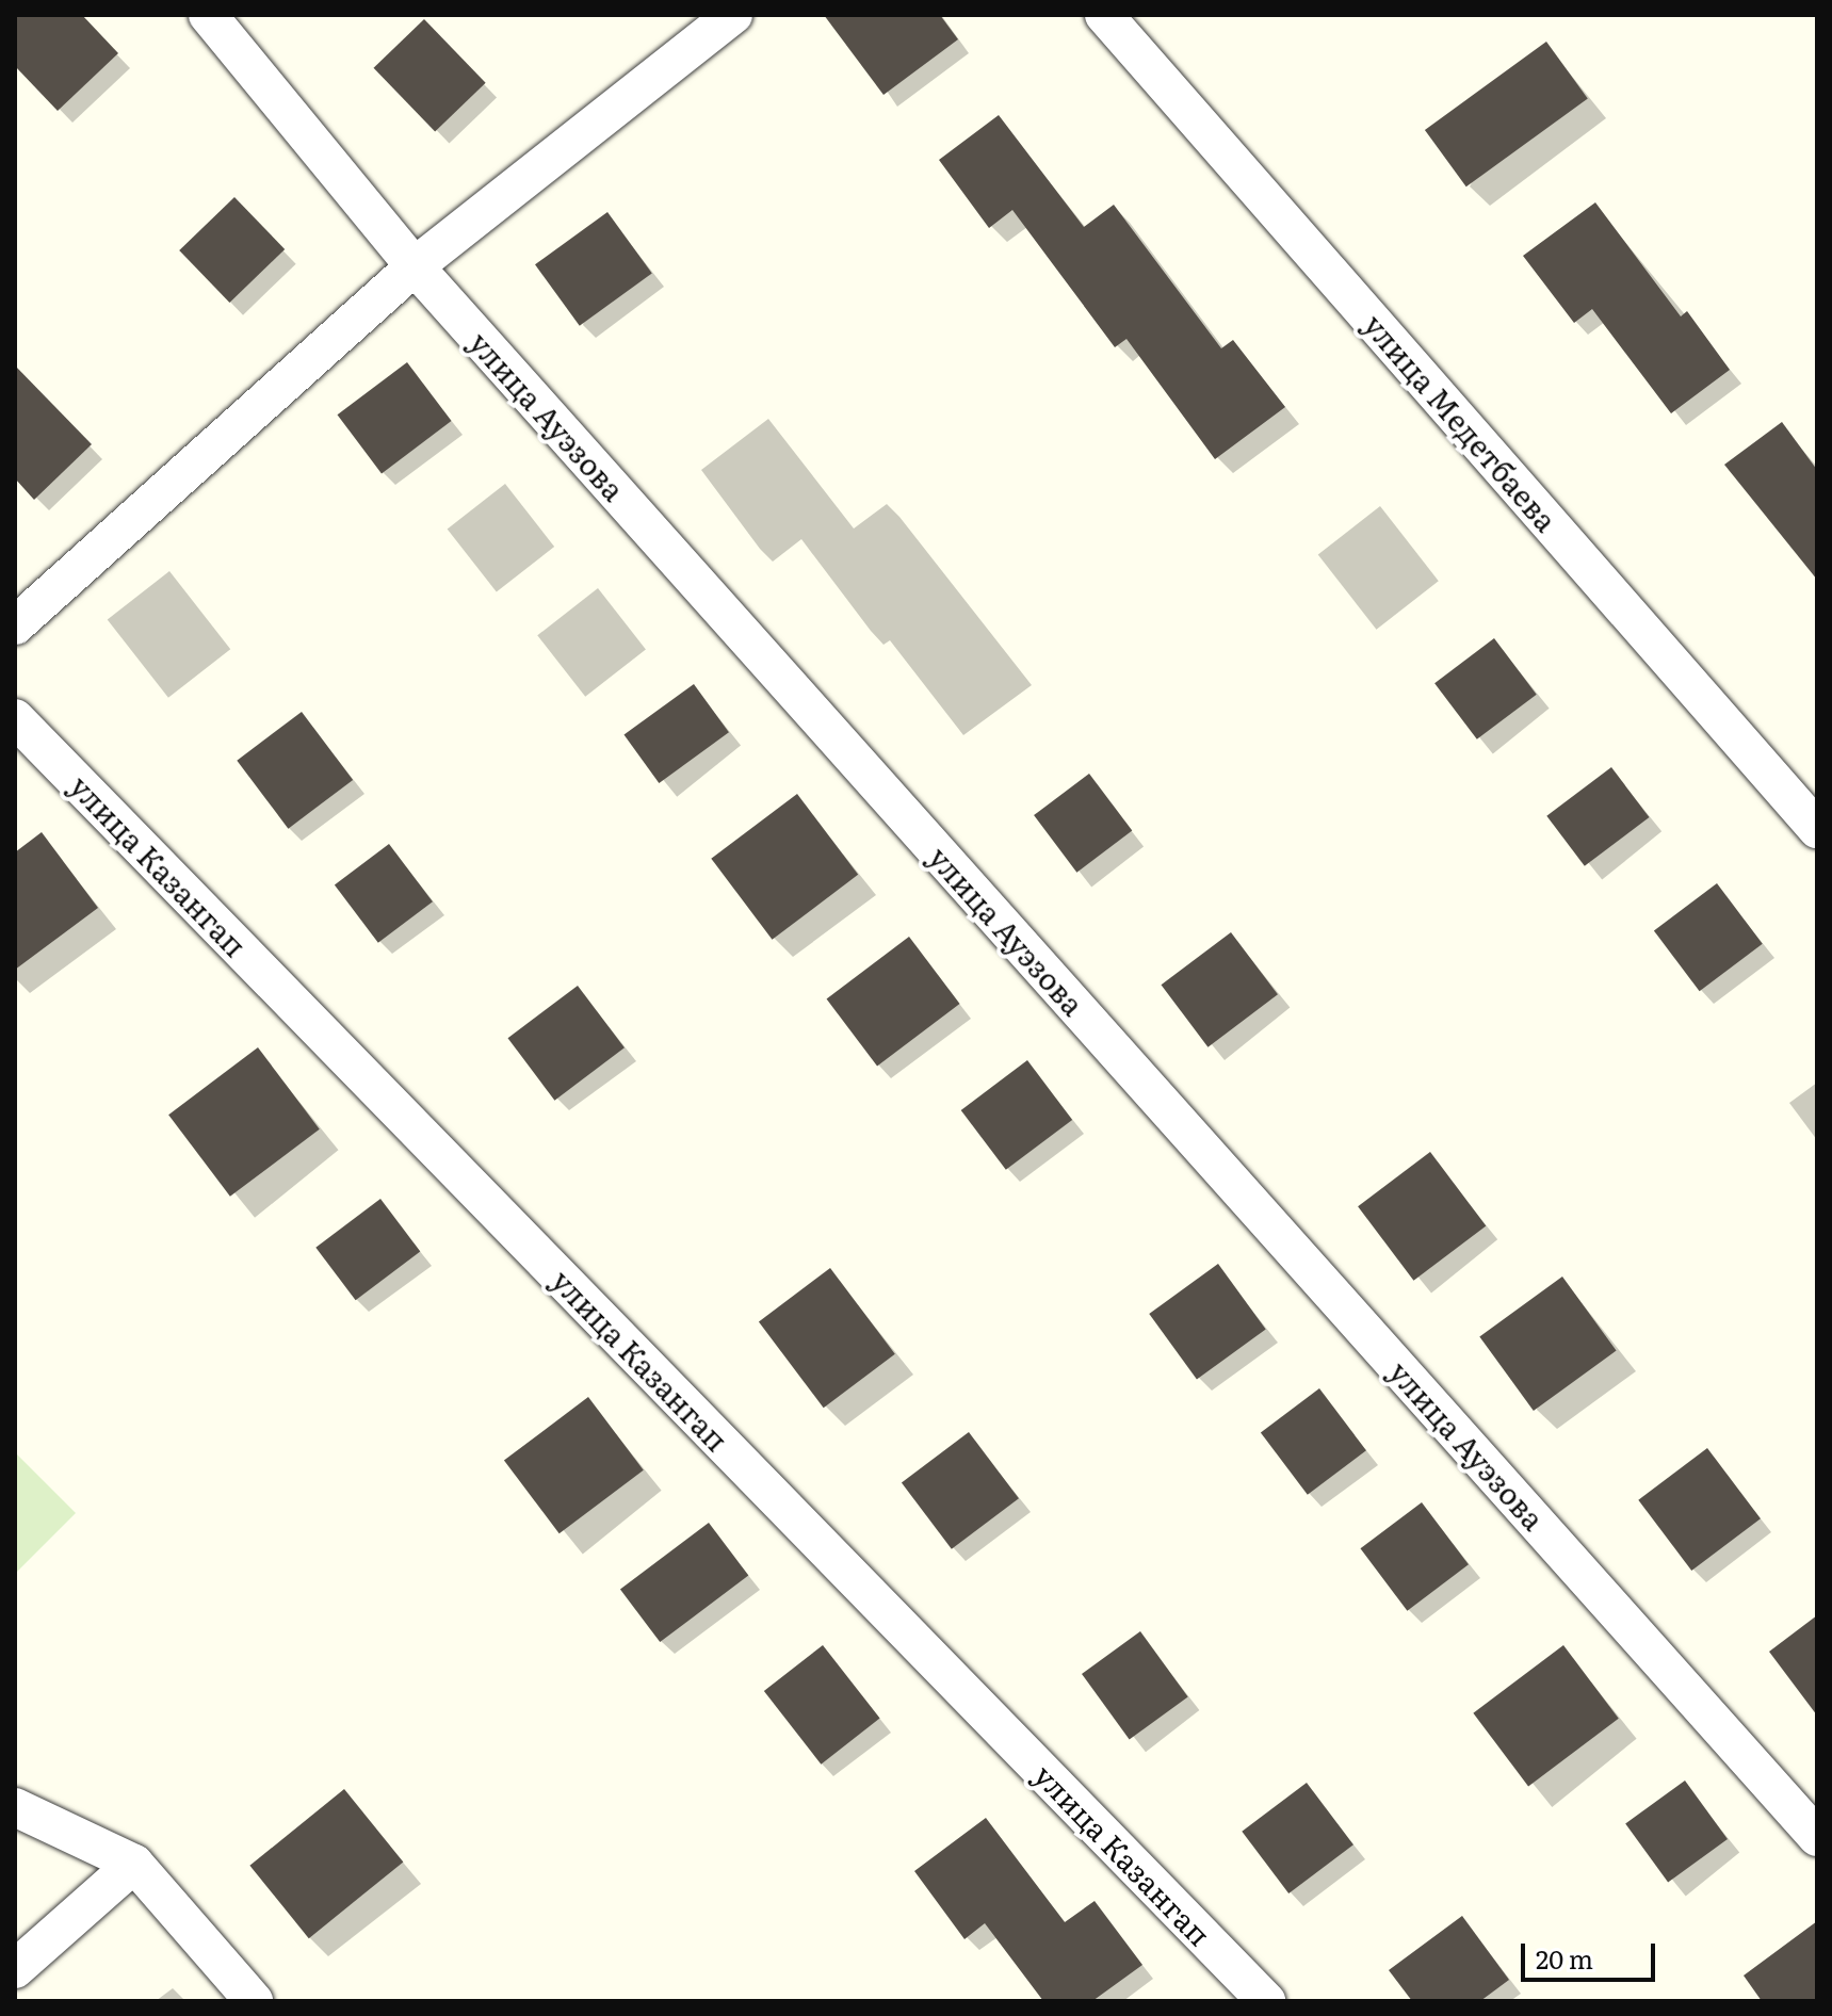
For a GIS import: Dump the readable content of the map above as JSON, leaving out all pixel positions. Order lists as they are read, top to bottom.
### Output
{
  "streets": {
    "street": ["улица Ауэзова", "улица Медетбаева", "улица Казангап"]
  },
  "scale_bar": "20 m"
}
